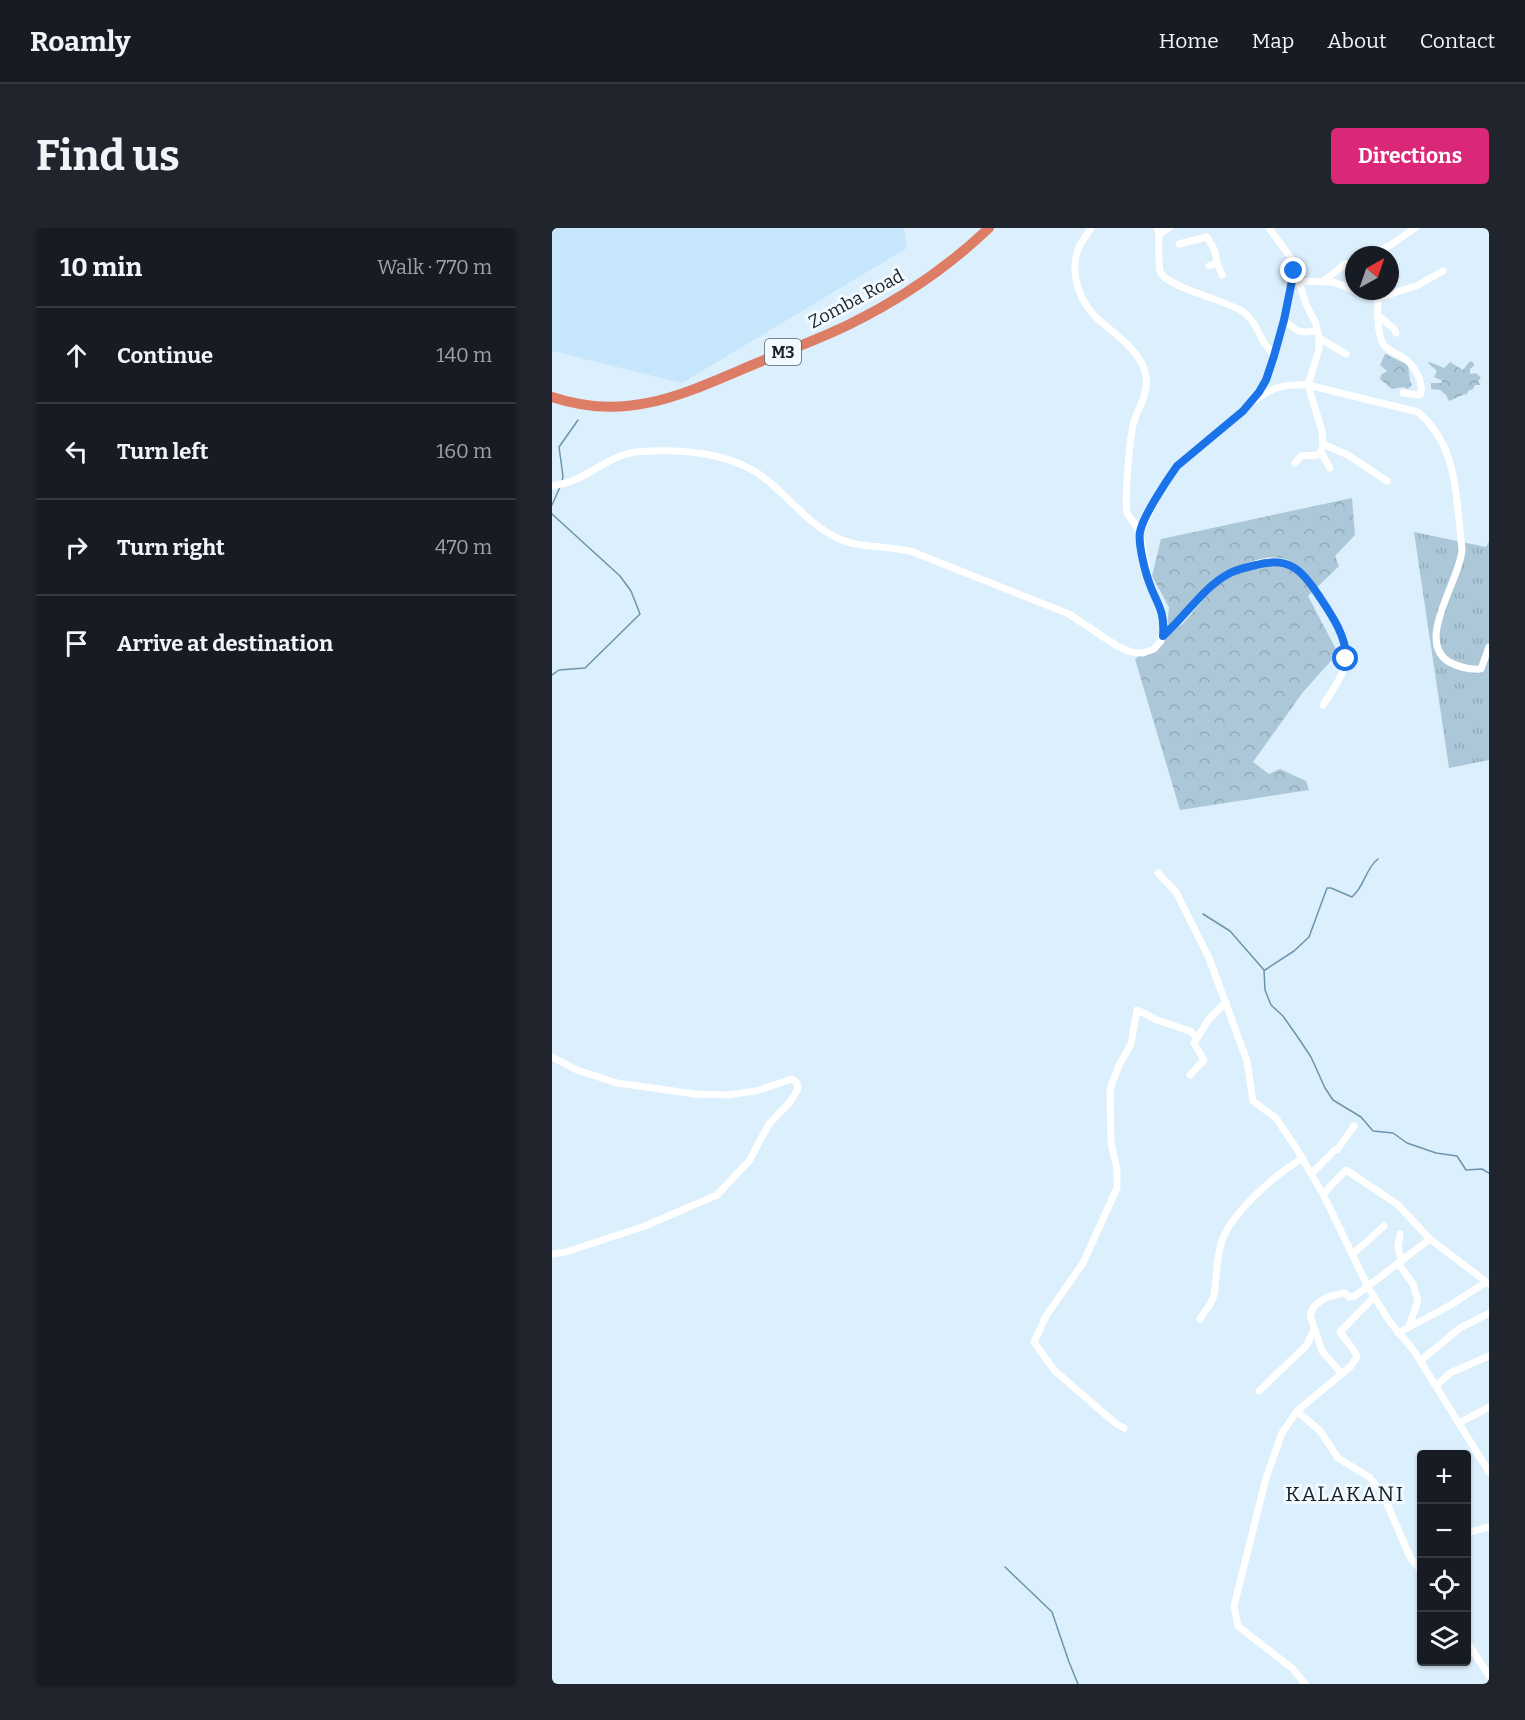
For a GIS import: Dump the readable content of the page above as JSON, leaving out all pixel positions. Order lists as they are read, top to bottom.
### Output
{
  "streets": {
    "highway": ["Zomba Road", "M3"]
  },
  "districts": ["KALAKANI"],
  "north": "top right",
  "page": {
    "header": "Roamly",
    "nav": [
      "Home",
      "Map",
      "About",
      "Contact"
    ],
    "buttons": "Directions",
    "title": "Find us",
    "heading": ["10 min", "Walk · 770 m"],
    "list": [
      ["Continue", "140 m"],
      ["Turn left", "160 m"],
      ["Turn right", "470 m"],
      "Arrive at destination"
    ],
    "map_buttons": ["+", "−"]
  }
}
